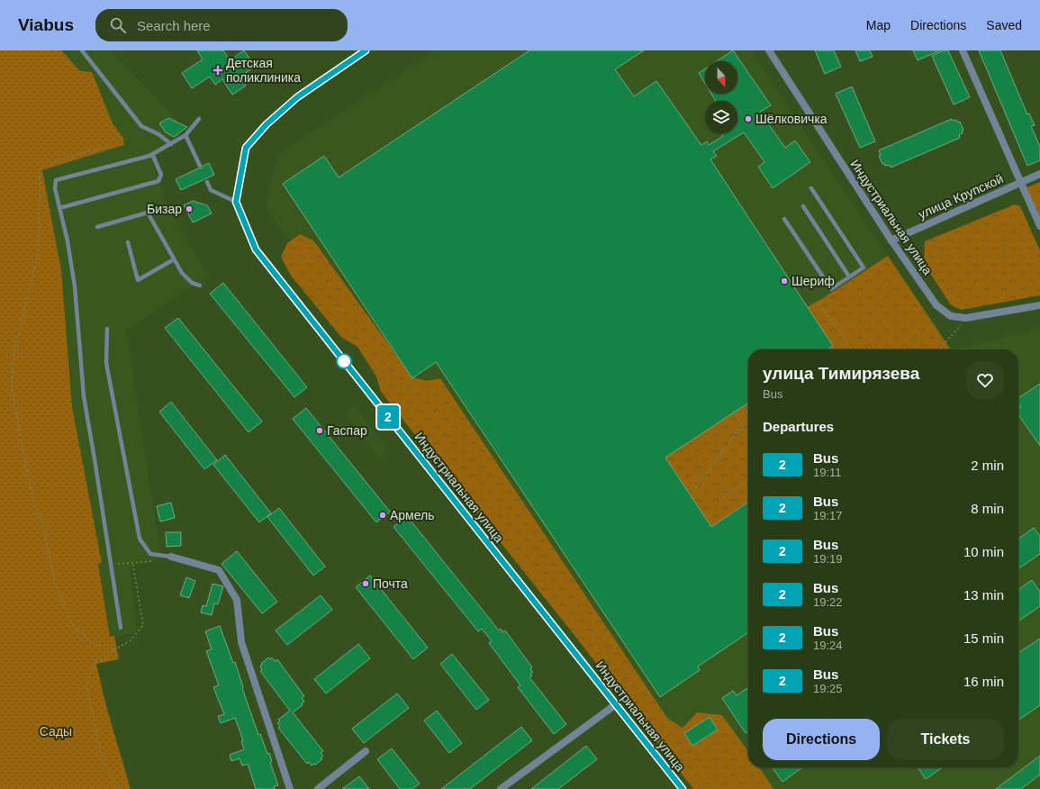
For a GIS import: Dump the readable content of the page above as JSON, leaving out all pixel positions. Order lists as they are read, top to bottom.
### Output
{
  "streets": {
    "street": ["улица Крупской", "Индустриальная улица"]
  },
  "crossings": [
    ["улица Крупской", "Индустриальная улица"]
  ],
  "parks": ["Сады"],
  "places": {
    "health": ["Детская поликлиника"],
    "other": [
      "Шёлковичка",
      "Бизар",
      "Шериф",
      "Гаспар",
      "Армель",
      "Почта"
    ]
  },
  "lines": ["bus line 2"],
  "north": "bottom",
  "page": {
    "header": "Viabus",
    "search": "Search here",
    "nav": ["Map", "Directions", "Saved"],
    "on_map": "2",
    "heading": [
      ["улица Тимирязева", "Bus"],
      "Departures"
    ],
    "list": [
      {
        "mark": "2",
        "name": "Bus",
        "note": "19:11",
        "value": "2 min"
      },
      {
        "mark": "2",
        "name": "Bus",
        "note": "19:17",
        "value": "8 min"
      },
      {
        "mark": "2",
        "name": "Bus",
        "note": "19:19",
        "value": "10 min"
      },
      {
        "mark": "2",
        "name": "Bus",
        "note": "19:22",
        "value": "13 min"
      },
      {
        "mark": "2",
        "name": "Bus",
        "note": "19:24",
        "value": "15 min"
      },
      {
        "mark": "2",
        "name": "Bus",
        "note": "19:25",
        "value": "16 min"
      }
    ],
    "buttons": ["Directions", "Tickets"]
  }
}
